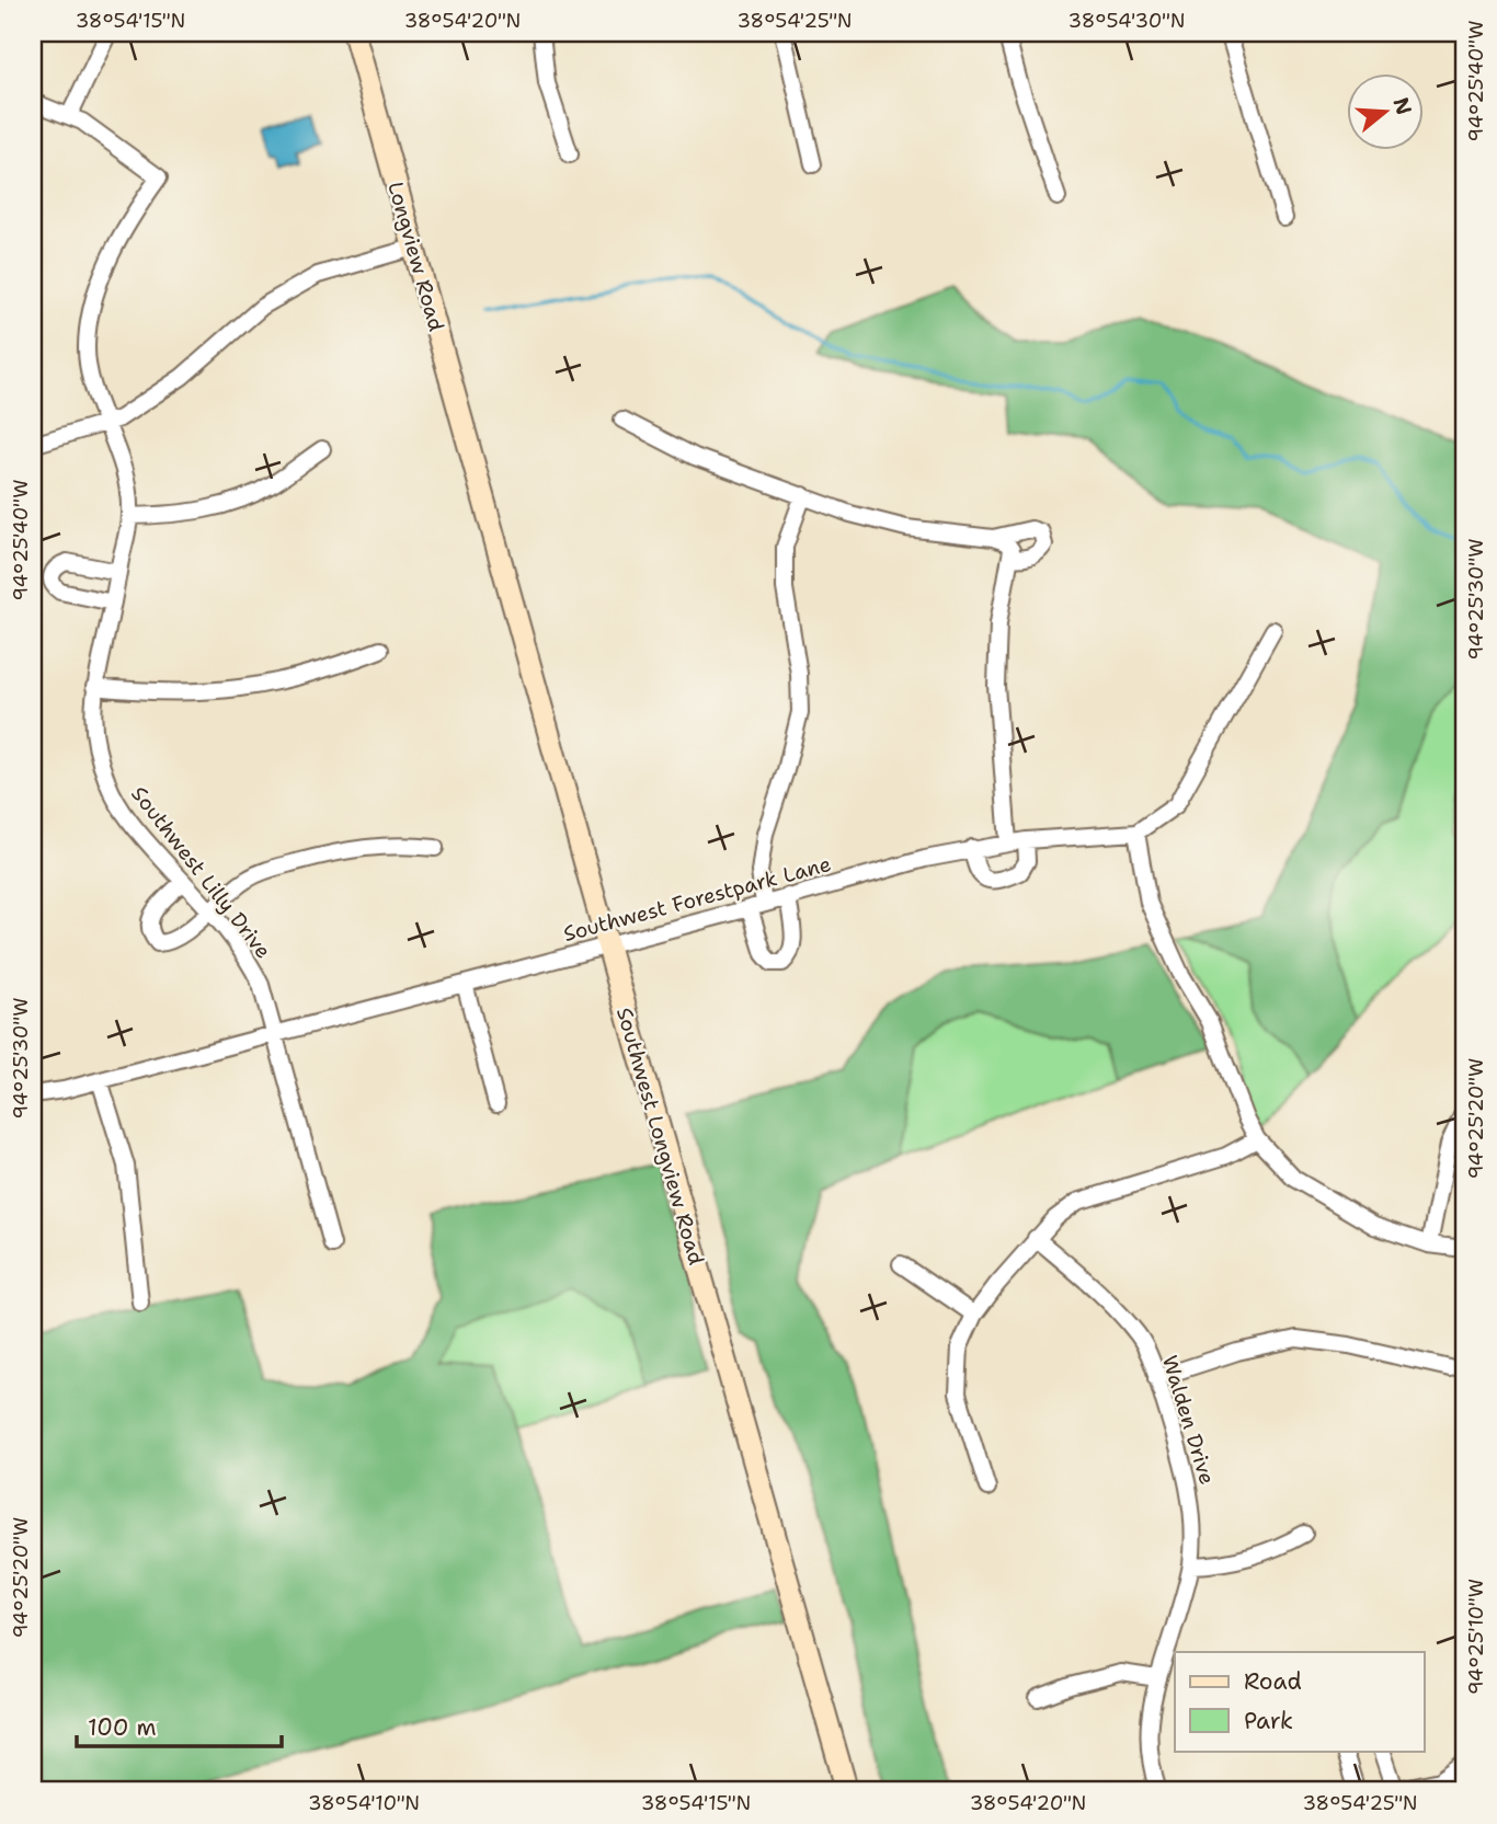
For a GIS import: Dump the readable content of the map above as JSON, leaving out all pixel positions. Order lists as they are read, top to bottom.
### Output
{
  "streets": {
    "street": [
      "Longview Road",
      "Southwest Lilly Drive",
      "Southwest Forestpark Lane",
      "Southwest Longview Road",
      "Walden Drive"
    ]
  },
  "crossings": [
    ["Longview Road", "Southwest Longview Road"],
    ["Southwest Lilly Drive", "Southwest Forestpark Lane"],
    ["Southwest Forestpark Lane", "Southwest Longview Road"]
  ],
  "legend": ["Road", "Park"],
  "scale_bar": "100 m",
  "north": "right",
  "coordinates": [
    "38°54'15\"N",
    "38°54'20\"N",
    "38°54'25\"N",
    "38°54'30\"N",
    "94°25'40\"W",
    "94°25'30\"W",
    "94°25'20\"W",
    "94°25'10\"W",
    "38°54'10\"N"
  ]
}
